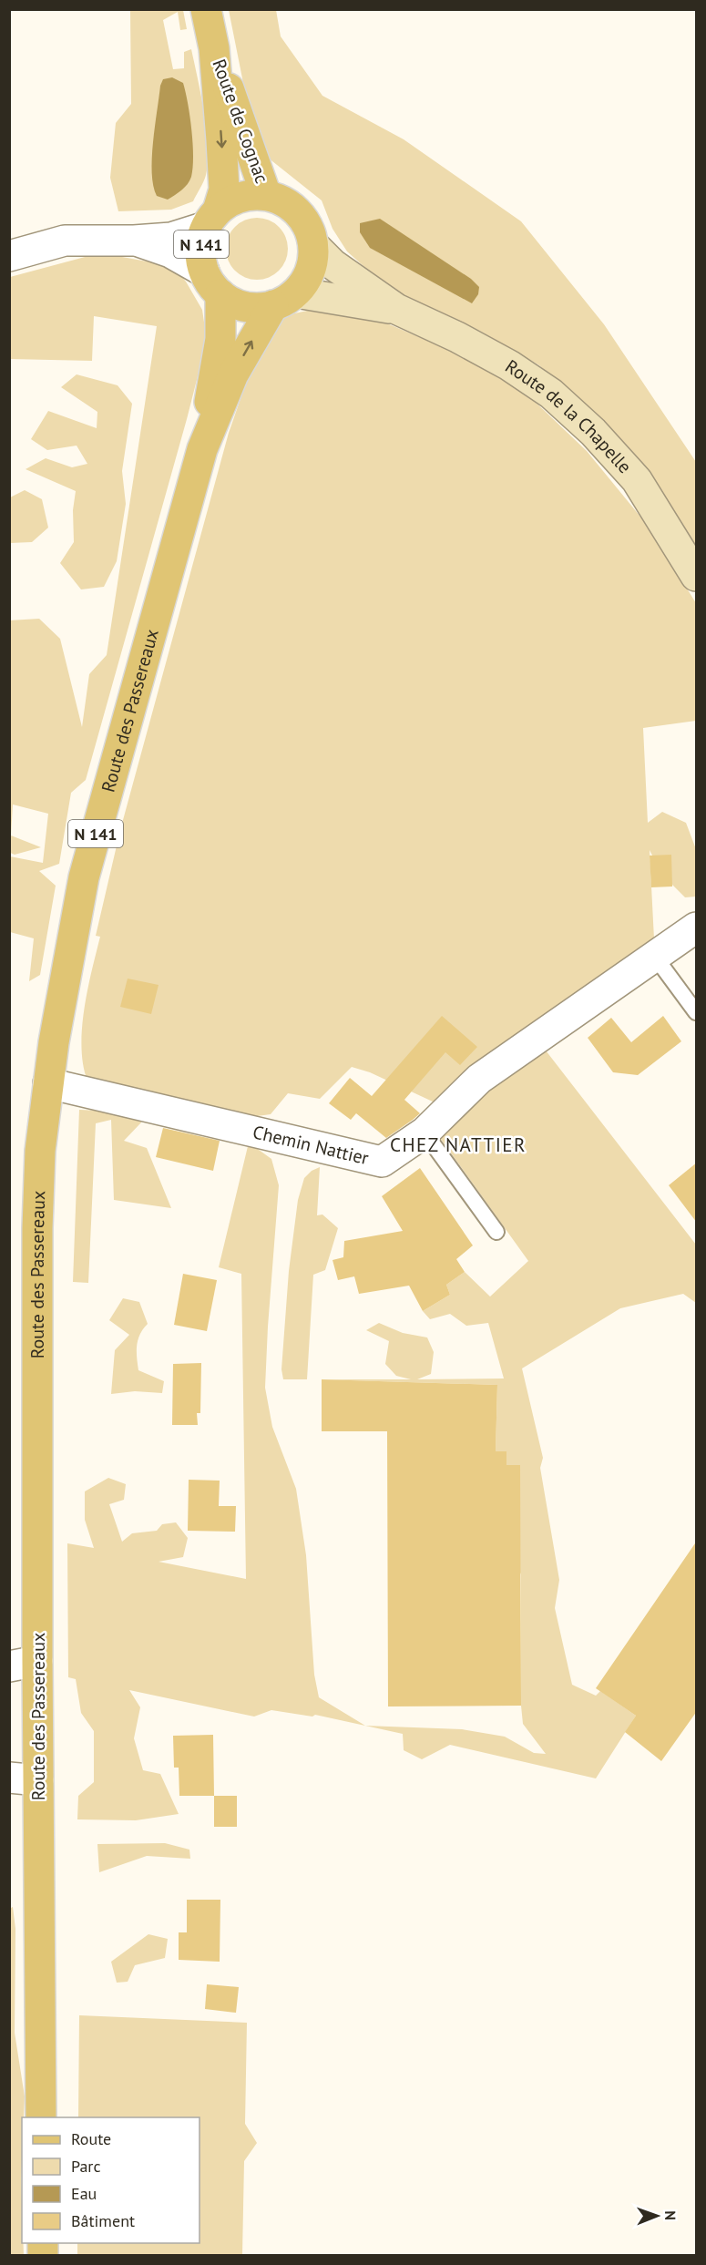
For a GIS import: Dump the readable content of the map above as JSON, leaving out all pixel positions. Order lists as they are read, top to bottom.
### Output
{
  "streets": {
    "main road": [
      "Route de Cognac",
      "N 141",
      "Route de la Chapelle",
      "Route des Passereaux"
    ],
    "street": ["Chemin Nattier"]
  },
  "crossings": [
    ["Route de Cognac", "N 141"],
    ["Route de Cognac", "Route de la Chapelle"],
    ["Route de Cognac", "Route des Passereaux"],
    ["N 141", "Route de la Chapelle"],
    ["N 141", "Route des Passereaux"],
    ["Route de la Chapelle", "Route des Passereaux"],
    ["Route des Passereaux", "Chemin Nattier"]
  ],
  "districts": ["CHEZ NATTIER"],
  "legend": [
    "Route",
    "Parc",
    "Eau",
    "Bâtiment"
  ],
  "north": "right"
}
